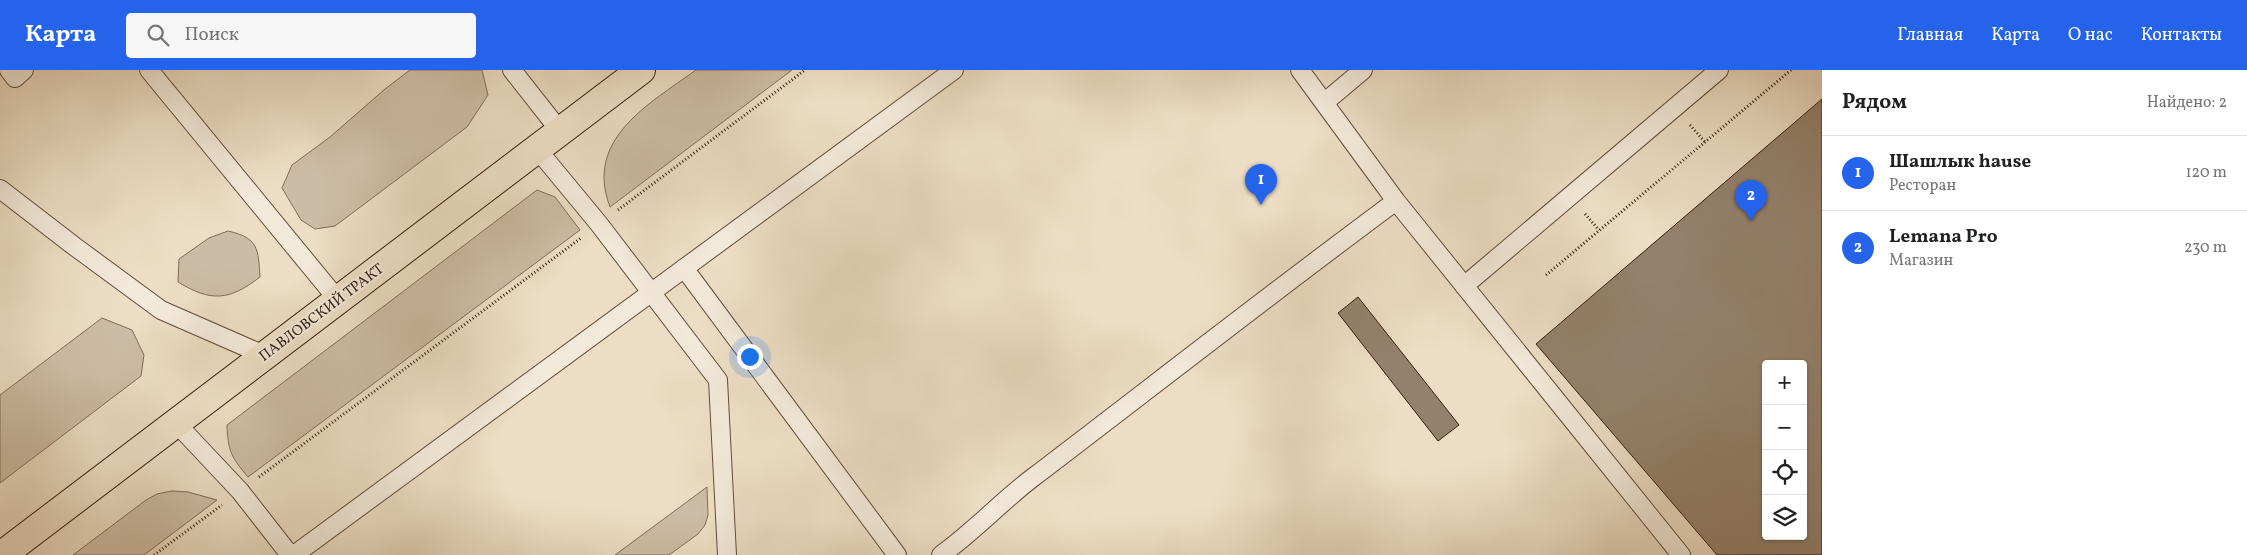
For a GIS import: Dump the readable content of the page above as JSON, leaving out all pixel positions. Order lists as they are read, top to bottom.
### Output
{
  "streets": {
    "main road": ["ПАВЛОВСКИЙ ТРАКТ"]
  },
  "page": {
    "header": "Карта",
    "search": "Поиск",
    "nav": [
      "Главная",
      "Карта",
      "О нас",
      "Контакты"
    ],
    "heading": ["Рядом", "Найдено: 2"],
    "list": [
      {
        "mark": "1",
        "name": "Шашлык hause",
        "note": "Ресторан",
        "value": "120 m"
      },
      {
        "mark": "2",
        "name": "Lemana Pro",
        "note": "Магазин",
        "value": "230 m"
      }
    ],
    "pins": ["1", "2"],
    "map_buttons": ["+", "−"]
  }
}
